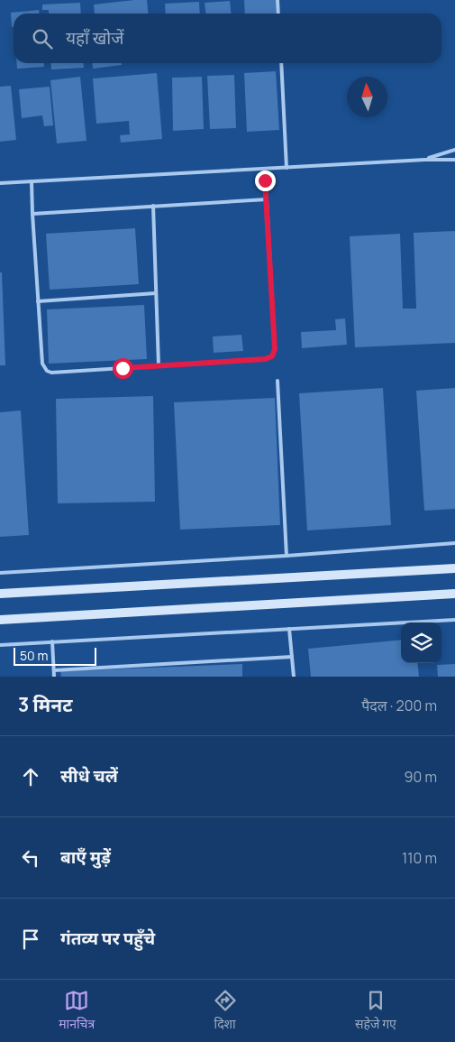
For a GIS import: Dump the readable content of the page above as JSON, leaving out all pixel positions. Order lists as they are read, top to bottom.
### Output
{
  "scale_bar": "50 m",
  "north": "top",
  "page": {
    "search": "यहाँ खोजें",
    "scale": "50 m",
    "heading": ["3 मिनट", "पैदल · 200 m"],
    "list": [
      ["सीधे चलें", "90 m"],
      ["बाएँ मुड़ें", "110 m"],
      "गंतव्य पर पहुँचे"
    ],
    "nav": ["मानचित्र", "दिशा", "सहेजे गए"]
  }
}
